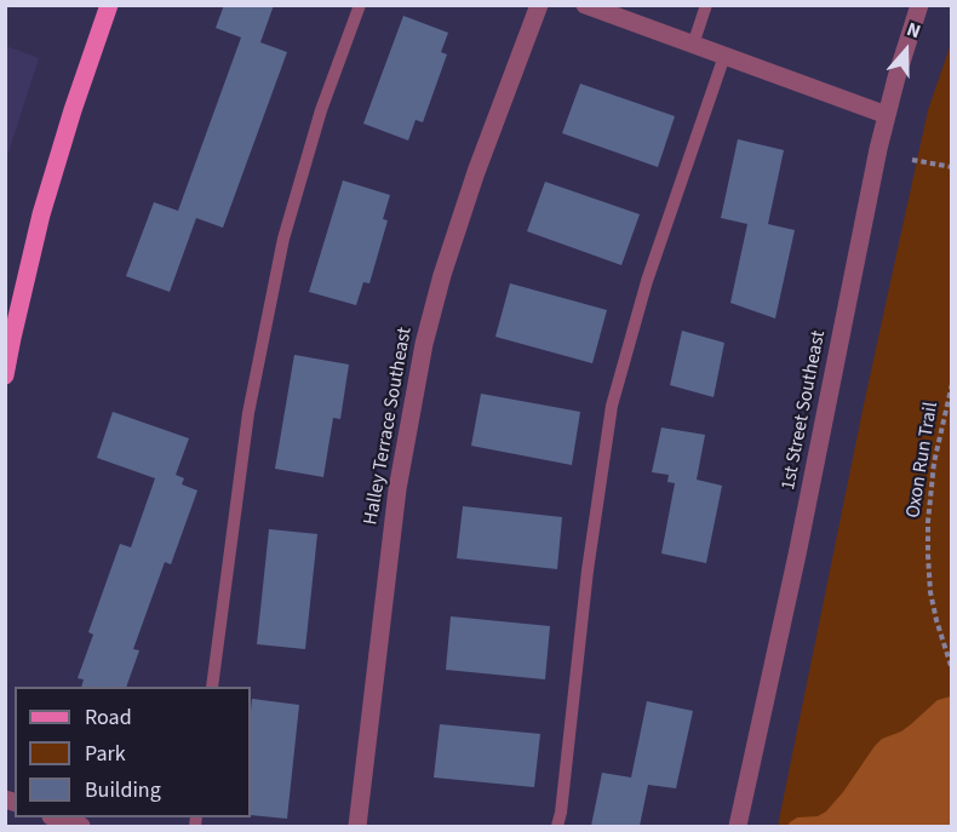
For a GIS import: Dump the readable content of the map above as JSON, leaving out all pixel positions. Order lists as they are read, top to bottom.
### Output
{
  "streets": {
    "street": ["1st Street Southeast", "Halley Terrace Southeast"],
    "path": ["Oxon Run Trail"]
  },
  "legend": ["Road", "Park", "Building"],
  "north": "top"
}
